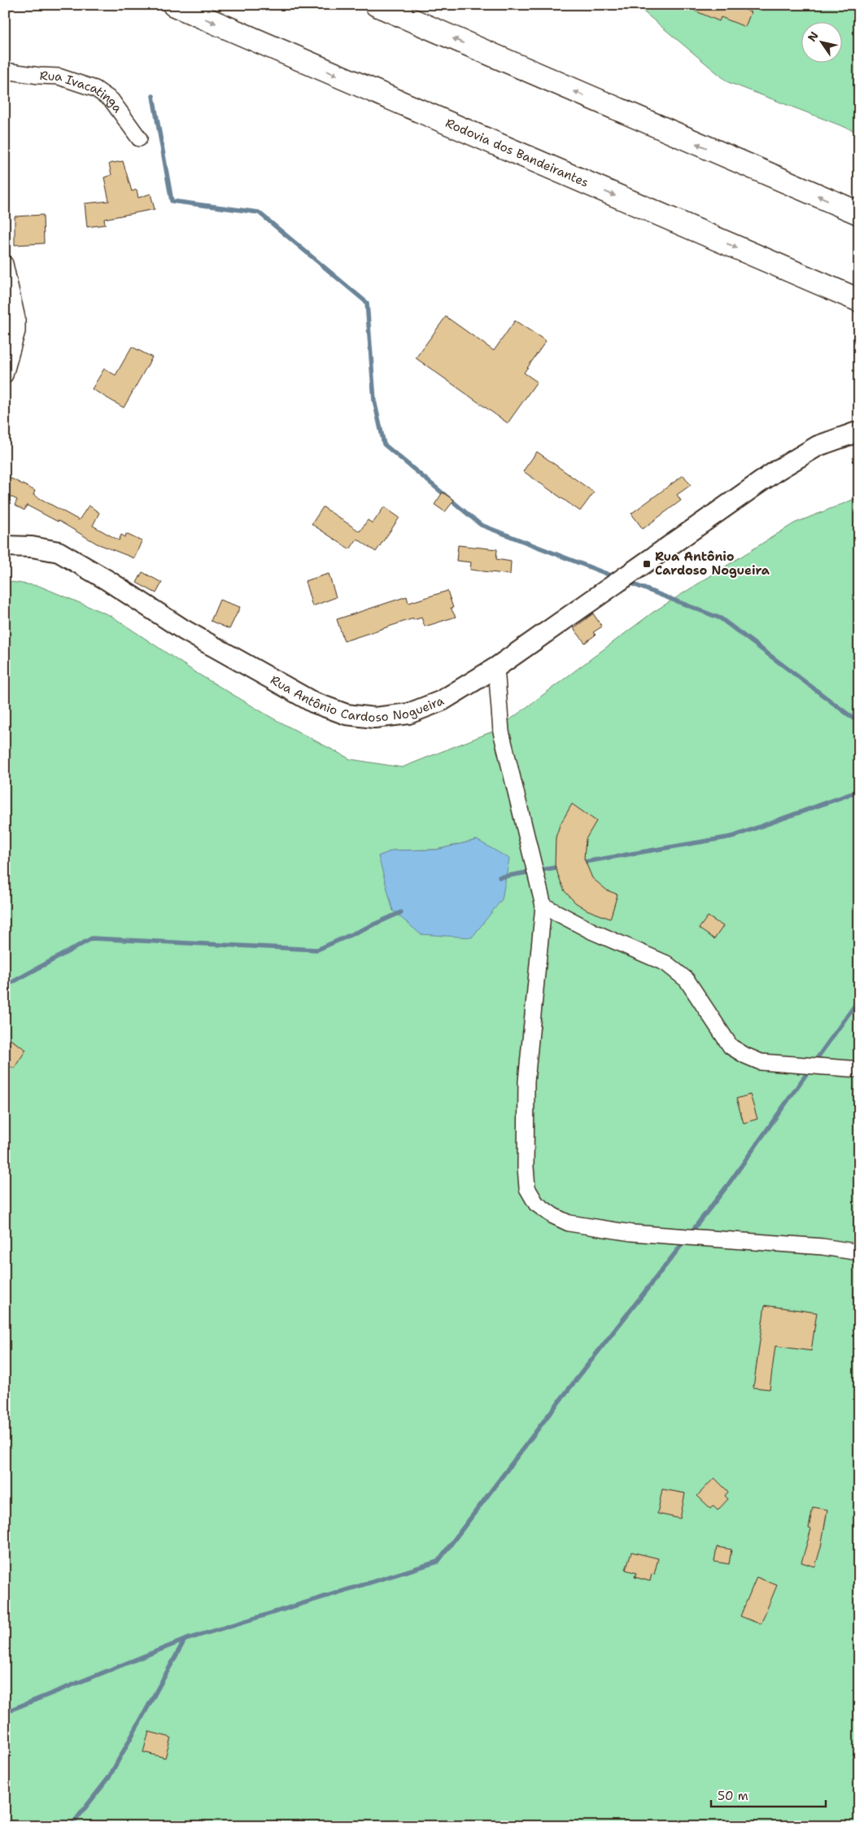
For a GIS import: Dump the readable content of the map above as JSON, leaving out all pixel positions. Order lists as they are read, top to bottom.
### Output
{
  "streets": {
    "highway": ["Rodovia dos Bandeirantes"],
    "main road": ["Rua Antônio Cardoso Nogueira"],
    "street": ["Rua Ivacatinga"]
  },
  "places": {
    "transit": ["Rua Antônio Cardoso Nogueira"]
  },
  "scale_bar": "50 m",
  "north": "top left"
}
